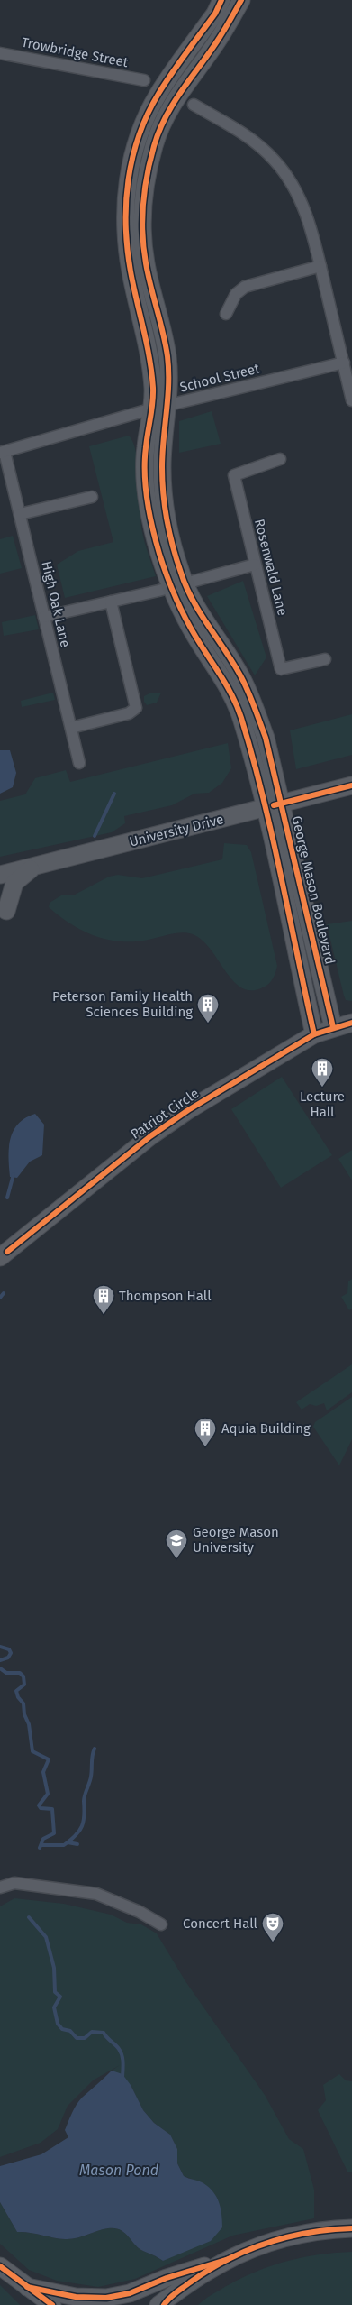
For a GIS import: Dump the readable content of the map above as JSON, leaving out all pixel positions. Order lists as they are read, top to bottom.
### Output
{
  "streets": {
    "street": [
      "Trowbridge Street",
      "School Street",
      "Rosenwald Lane",
      "High Oak Lane",
      "University Drive",
      "George Mason Boulevard",
      "Patriot Circle"
    ]
  },
  "crossings": [
    ["School Street", "High Oak Lane"],
    ["School Street", "George Mason Boulevard"],
    ["University Drive", "George Mason Boulevard"],
    ["George Mason Boulevard", "Patriot Circle"]
  ],
  "water": ["Mason Pond"],
  "places": {
    "building": [
      "Peterson Family Health Sciences Building",
      "Lecture Hall",
      "Thompson Hall",
      "Aquia Building"
    ],
    "school or university": ["George Mason University"],
    "theatre": ["Concert Hall"]
  }
}
